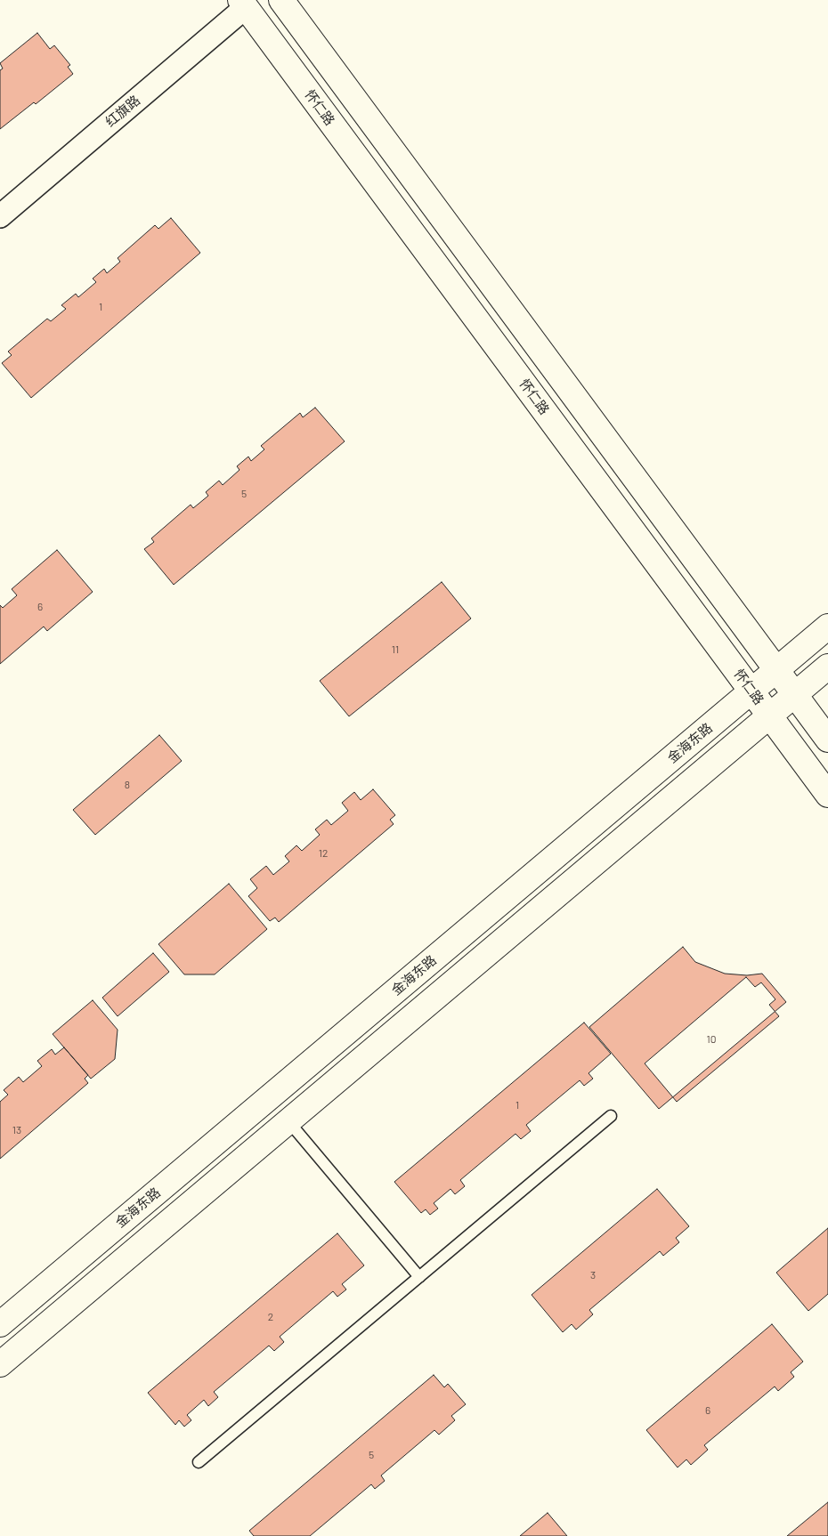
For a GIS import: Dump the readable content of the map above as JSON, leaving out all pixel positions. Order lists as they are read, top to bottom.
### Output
{
  "streets": {
    "main road": ["怀仁路", "金海东路"],
    "street": ["红旗路"]
  },
  "crossings": [
    ["怀仁路", "红旗路"],
    ["怀仁路", "金海东路"]
  ],
  "house_numbers": [
    "1",
    "5",
    "6",
    "11",
    "8",
    "12",
    "10",
    "1",
    "13",
    "3",
    "2",
    "6",
    "5"
  ]
}
